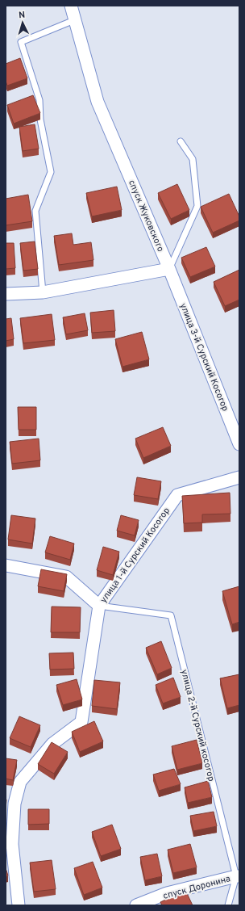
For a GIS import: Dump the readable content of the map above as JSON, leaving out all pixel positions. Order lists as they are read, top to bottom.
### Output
{
  "streets": {
    "street": [
      "спуск Жуковского",
      "улица 3-й Сурский Косогор",
      "улица 1-й Сурский Косогор",
      "спуск Доронина"
    ],
    "lane": ["улица 2-й Сурский косогор"]
  },
  "crossings": [
    ["спуск Жуковского", "улица 3-й Сурский Косогор"],
    ["улица 1-й Сурский Косогор", "улица 2-й Сурский косогор"],
    ["улица 2-й Сурский косогор", "спуск Доронина"]
  ],
  "north": "top"
}
